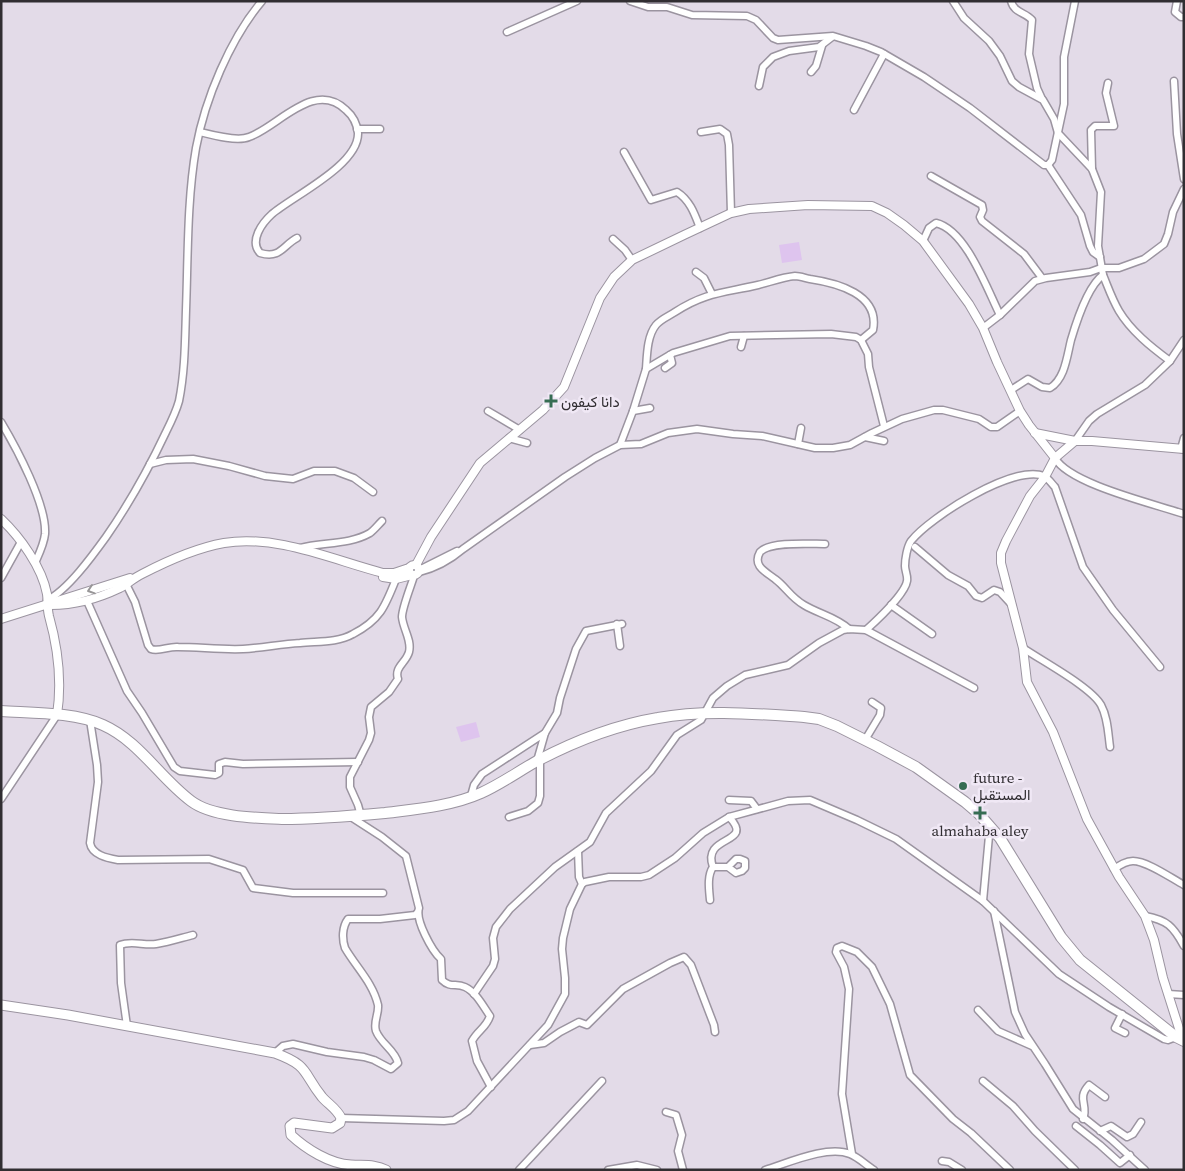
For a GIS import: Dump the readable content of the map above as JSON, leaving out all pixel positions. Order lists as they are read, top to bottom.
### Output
{
  "places": {
    "health": ["دانا كيفون", "almahaba aley"],
    "other": ["future - المستقبل"]
  }
}
